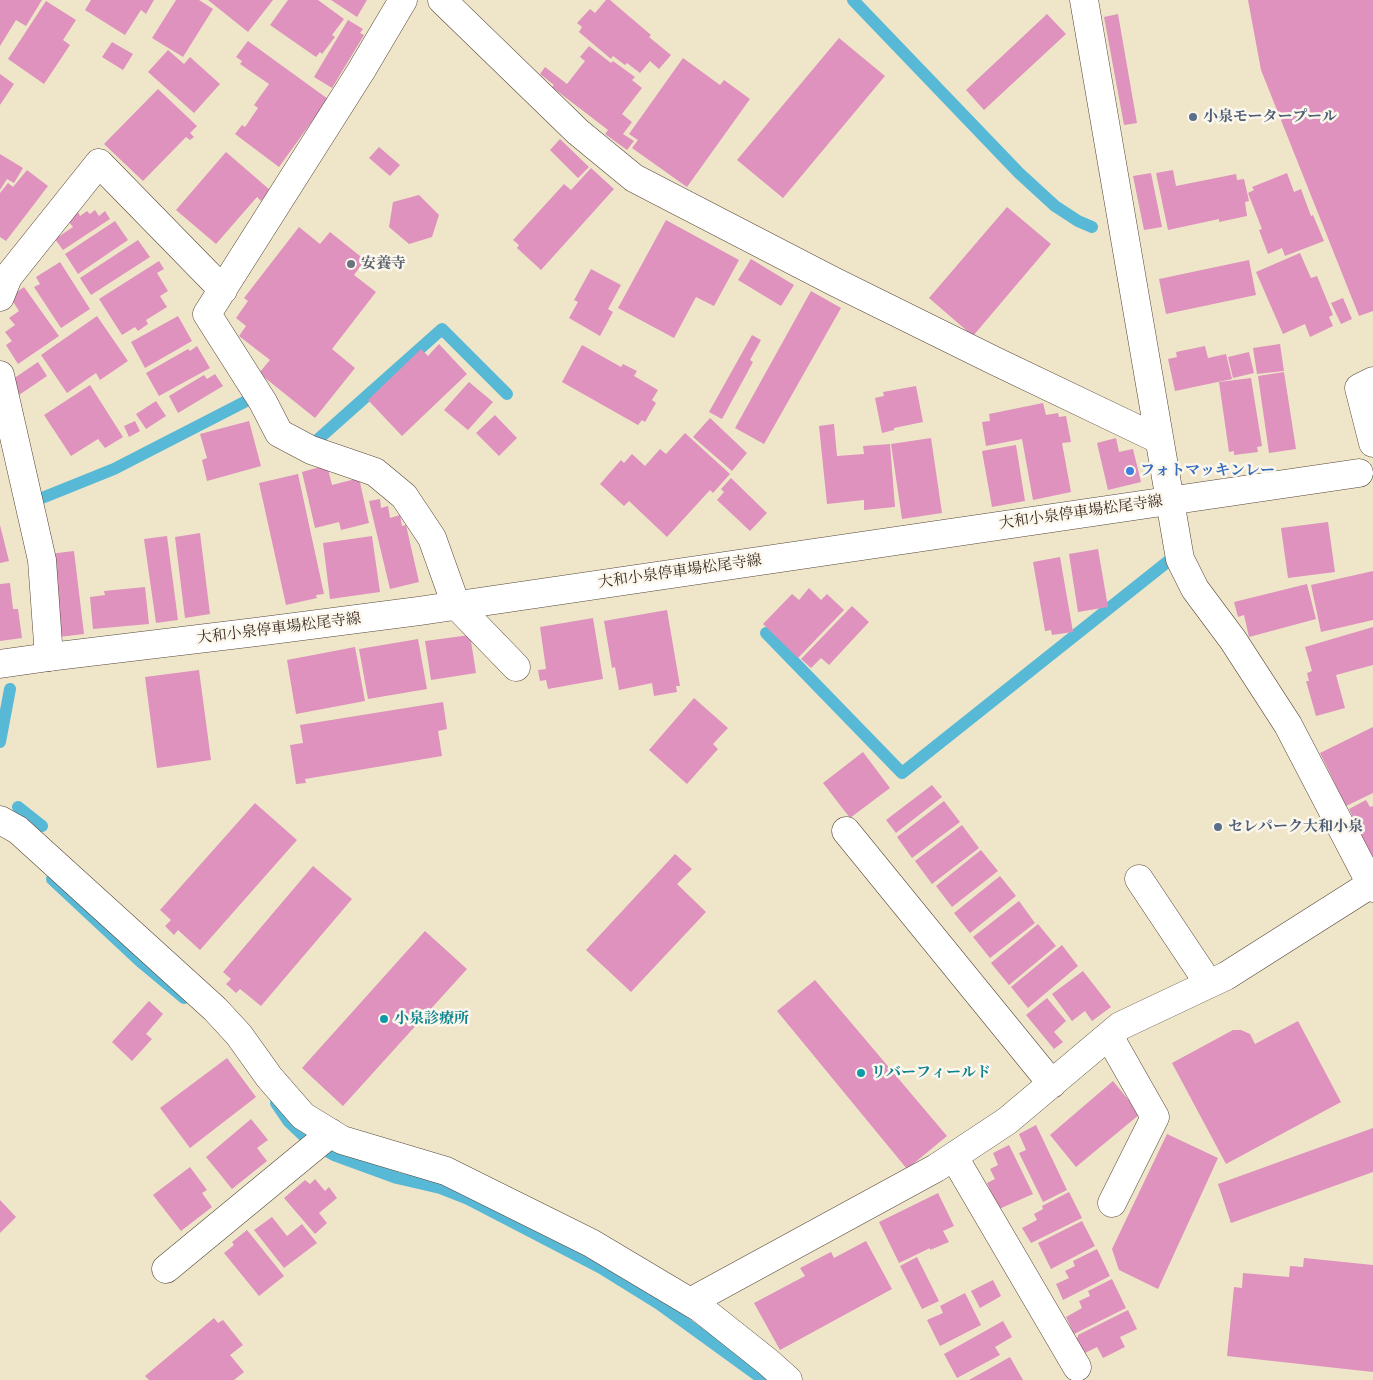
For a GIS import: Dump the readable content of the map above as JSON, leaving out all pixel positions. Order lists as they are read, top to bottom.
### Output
{
  "streets": {
    "street": ["大和小泉停車場松尾寺線"]
  },
  "places": [
    "小泉モータープール",
    "安養寺",
    "フォトマッキンレー",
    "セレパーク大和小泉",
    "小泉診療所",
    "リバーフィールド"
  ]
}
